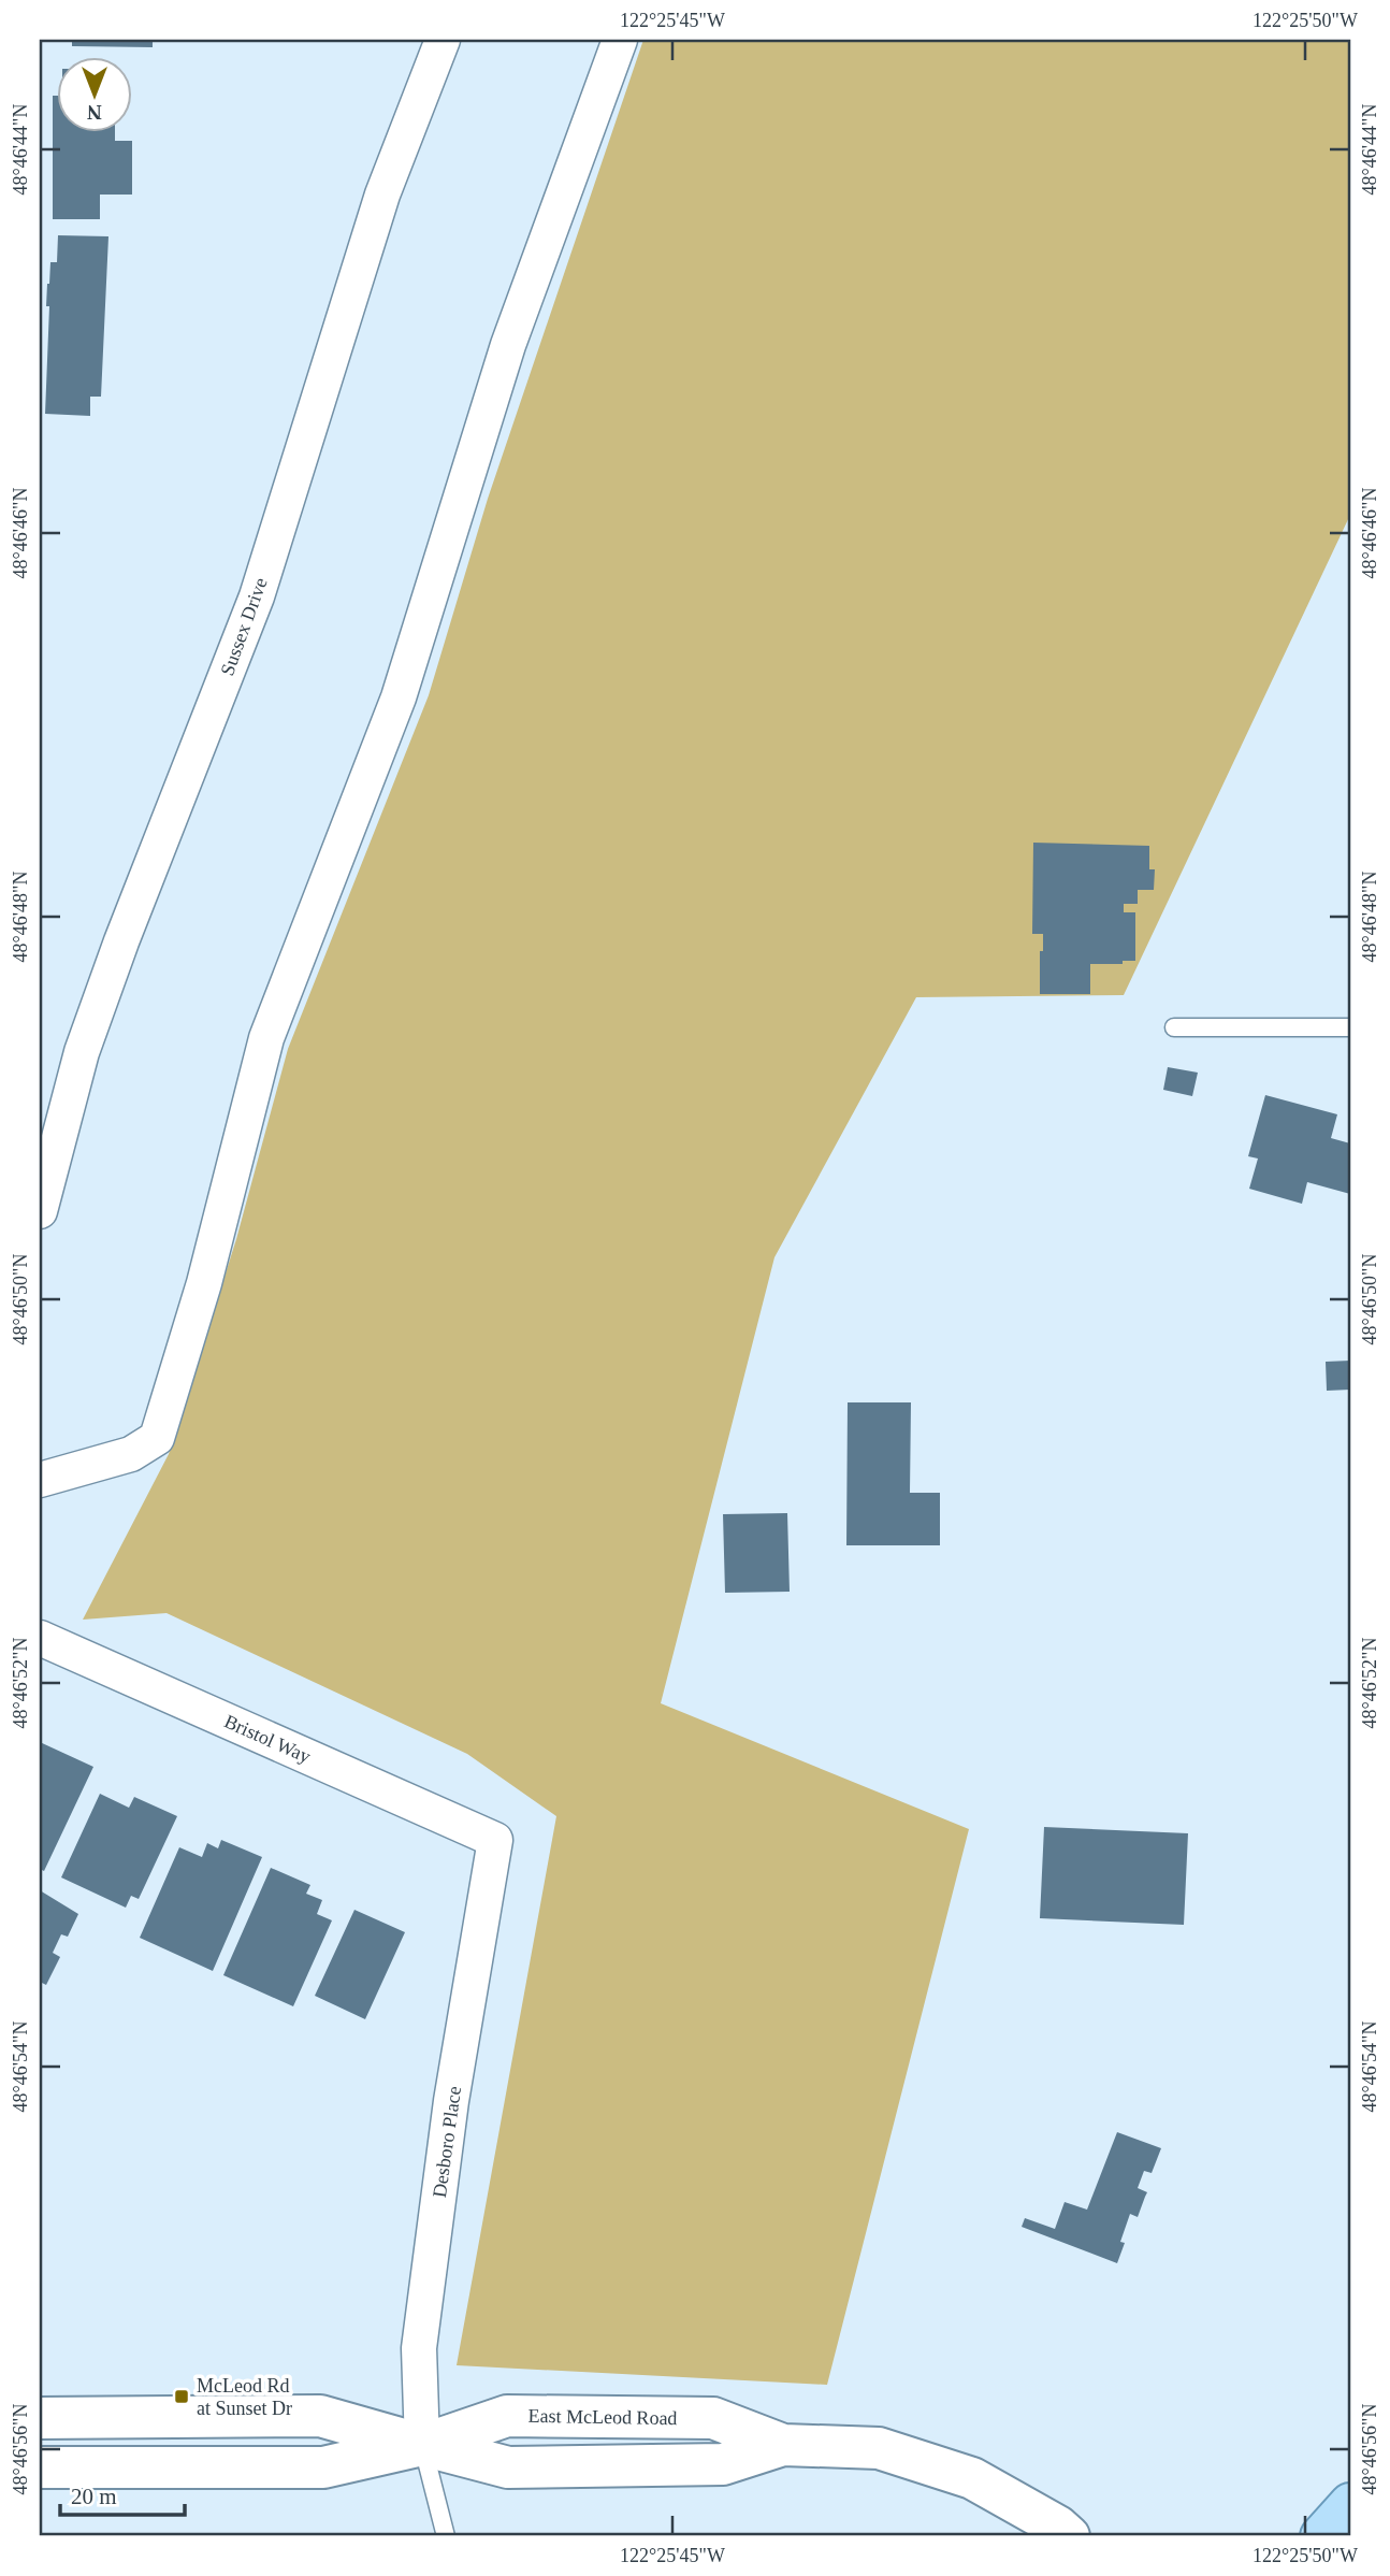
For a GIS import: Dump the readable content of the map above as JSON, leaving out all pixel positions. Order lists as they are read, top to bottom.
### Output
{
  "streets": {
    "street": ["Sussex Drive", "Bristol Way", "Desboro Place"]
  },
  "crossings": [
    ["Bristol Way", "Desboro Place"]
  ],
  "places": {
    "transit": ["McLeod Rd at Sunset Dr"]
  },
  "scale_bar": "20 m",
  "north": "bottom",
  "coordinates": [
    "122°25'45\"W",
    "122°25'50\"W",
    "48°46'44\"N",
    "48°46'46\"N",
    "48°46'48\"N",
    "48°46'50\"N",
    "48°46'52\"N",
    "48°46'54\"N",
    "48°46'56\"N"
  ]
}
